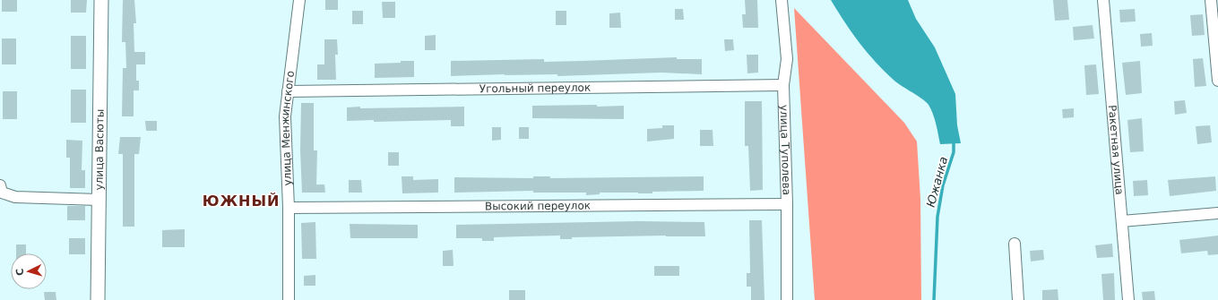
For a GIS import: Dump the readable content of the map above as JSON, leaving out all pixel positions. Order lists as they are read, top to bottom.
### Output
{
  "streets": {
    "street": [
      "Угольный переулок",
      "улица Менжинского",
      "улица Васюты",
      "улица Туполева",
      "Ракетная улица",
      "Высокий переулок"
    ]
  },
  "crossings": [
    ["Угольный переулок", "улица Менжинского"],
    ["Угольный переулок", "улица Туполева"],
    ["улица Менжинского", "Высокий переулок"],
    ["улица Туполева", "Высокий переулок"]
  ],
  "districts": ["ЮЖНЫЙ"],
  "water": ["Южанка"],
  "north": "left"
}
